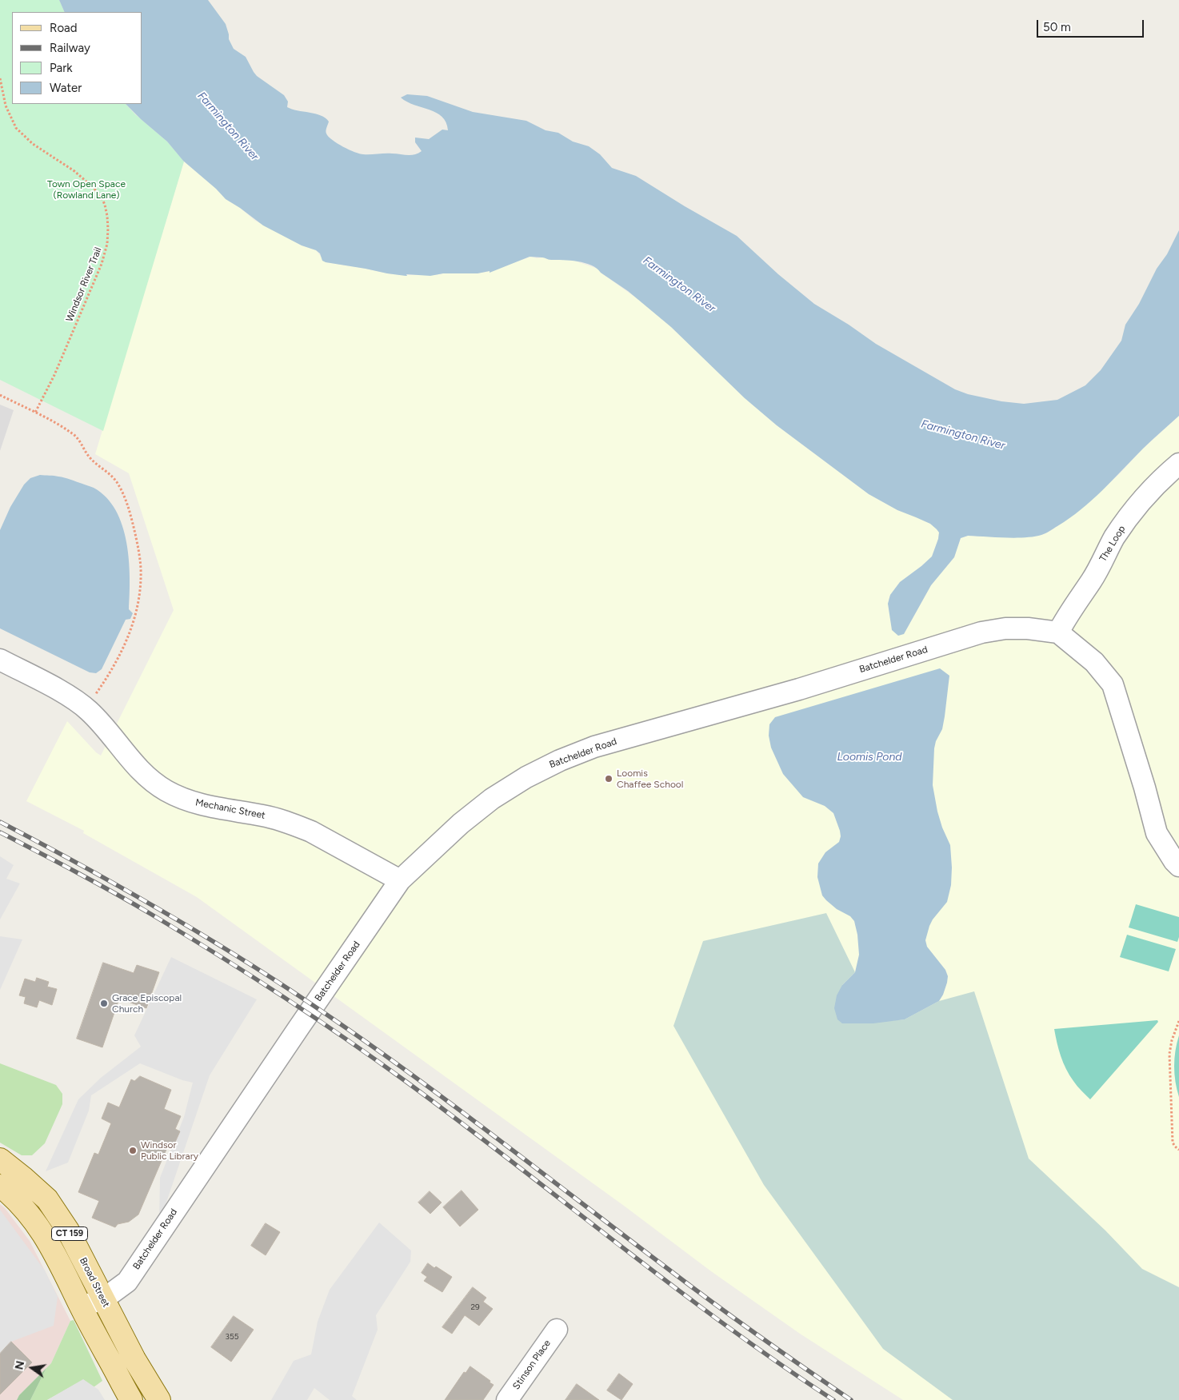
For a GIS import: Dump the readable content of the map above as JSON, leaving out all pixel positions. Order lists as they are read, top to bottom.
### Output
{
  "streets": {
    "main road": ["CT 159", "Broad Street"],
    "street": [
      "The Loop",
      "Batchelder Road",
      "Mechanic Street",
      "Stinson Place"
    ],
    "path": ["Windsor River Trail"]
  },
  "crossings": [
    ["The Loop", "Batchelder Road"],
    ["Batchelder Road", "Mechanic Street"],
    ["Batchelder Road", "Broad Street"]
  ],
  "water": ["Farmington River", "Loomis Pond"],
  "parks": ["Town Open Space (Rowland Lane)"],
  "places": ["Loomis Chaffee School", "Grace Episcopal Church", "Windsor Public Library"],
  "house_numbers": ["29", "355"],
  "legend": [
    "Road",
    "Railway",
    "Park",
    "Water"
  ],
  "scale_bar": "50 m",
  "north": "left"
}
